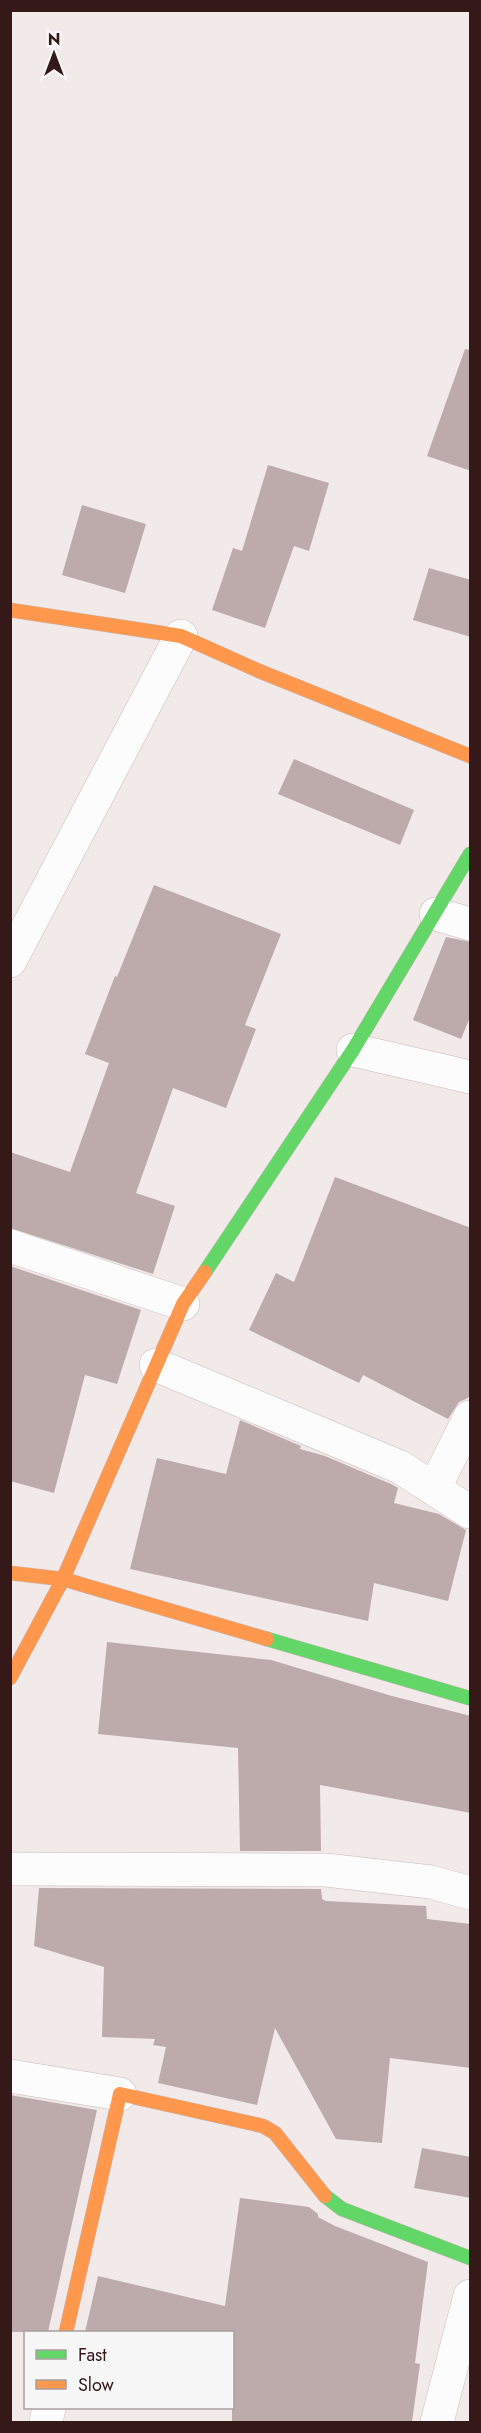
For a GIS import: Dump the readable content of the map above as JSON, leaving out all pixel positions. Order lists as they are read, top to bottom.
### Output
{
  "legend": ["Fast", "Slow"],
  "north": "top"
}
